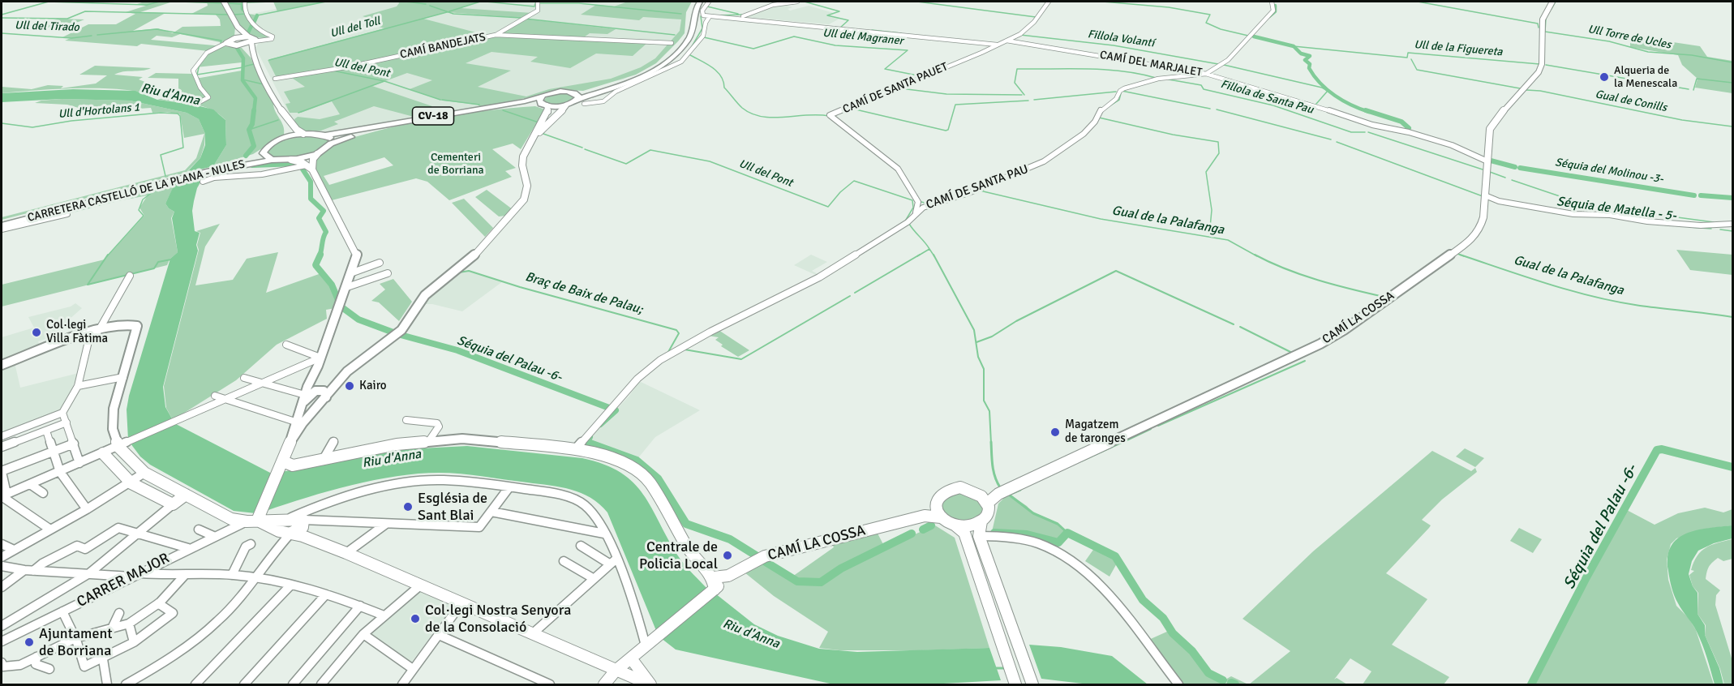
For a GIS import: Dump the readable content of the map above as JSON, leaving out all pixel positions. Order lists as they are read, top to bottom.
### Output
{
  "streets": {
    "main road": ["CV-18", "CARRETERA CASTELLÓ DE LA PLANA - NULES"],
    "street": [
      "CAMÍ BANDEJATS",
      "CAMÍ DEL MARJALET",
      "CAMÍ DE SANTA PAUET",
      "CAMÍ DE SANTA PAU",
      "CAMÍ LA COSSA",
      "CARRER MAJOR"
    ]
  },
  "crossings": [
    ["CAMÍ DEL MARJALET", "CAMÍ DE SANTA PAUET"],
    ["CAMÍ DEL MARJALET", "CAMÍ DE SANTA PAU"],
    ["CAMÍ DEL MARJALET", "CAMÍ LA COSSA"],
    ["CAMÍ DE SANTA PAUET", "CAMÍ DE SANTA PAU"],
    ["CV-18", "CARRETERA CASTELLÓ DE LA PLANA - NULES"]
  ],
  "water": [
    "Ull del Tirado",
    "Ull del Toll",
    "Ull del Magraner",
    "Ull Torre de Ucles",
    "Fillola Volantí",
    "Ull de la Figuereta",
    "Ull del Pont",
    "Riu d'Anna",
    "Fillola de Santa Pau",
    "Gual de Conills",
    "Ull d'Hortolans 1",
    "Séquia del Molinou -3-",
    "Séquia de Matella - 5-",
    "Gual de la Palafanga",
    "Braç de Baix de Palau;",
    "Séquia del Palau -6-"
  ],
  "parks": ["Cementeri de Borriana"],
  "places": [
    "Alqueria de la Menescala",
    "Col·legi Villa Fàtima",
    "Kairo",
    "Magatzem de taronges",
    "Església de Sant Blai",
    "Centrale de Policia Local",
    "Col·legi Nostra Senyora de la Consolació",
    "Ajuntament de Borriana"
  ]
}
